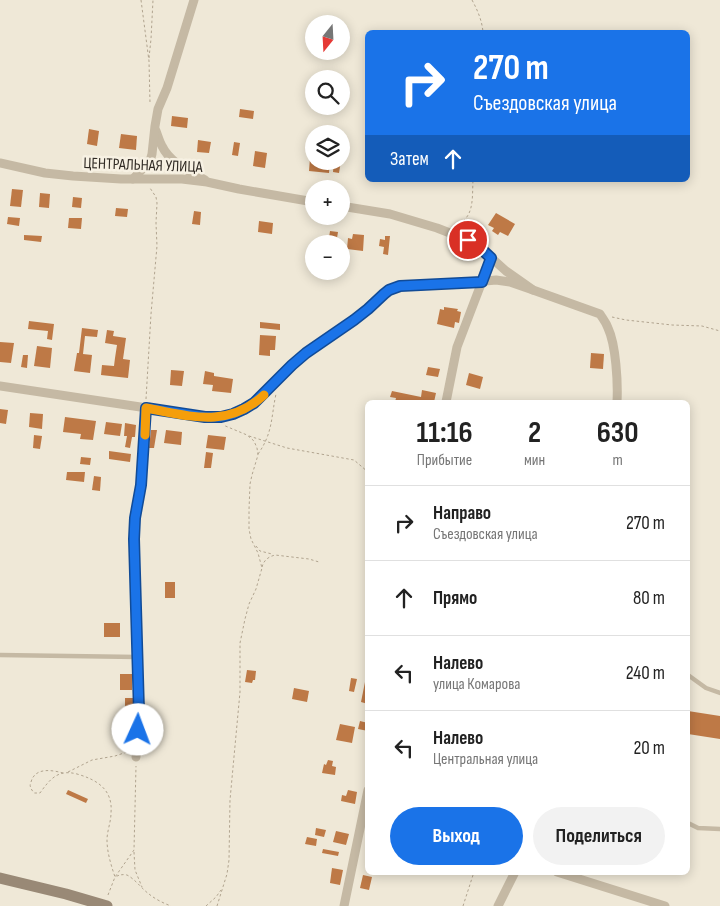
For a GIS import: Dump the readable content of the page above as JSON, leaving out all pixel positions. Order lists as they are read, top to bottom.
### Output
{
  "streets": {
    "street": ["ЦЕНТРАЛЬНАЯ УЛИЦА"]
  },
  "north": "bottom",
  "page": {
    "map_buttons": ["+", "−"],
    "turn": ["270 m", "Съездовская улица"],
    "then": "Затем",
    "eta": [
      "11:16",
      "Прибытие",
      "2",
      "мин",
      "630",
      "m"
    ],
    "list": [
      {
        "name": "Направо",
        "note": "Съездовская улица",
        "value": "270 m"
      },
      {
        "name": "Прямо",
        "value": "80 m"
      },
      {
        "name": "Налево",
        "note": "улица Комарова",
        "value": "240 m"
      },
      {
        "name": "Налево",
        "note": "Центральная улица",
        "value": "20 m"
      }
    ],
    "buttons": ["Выход", "Поделиться"]
  }
}
